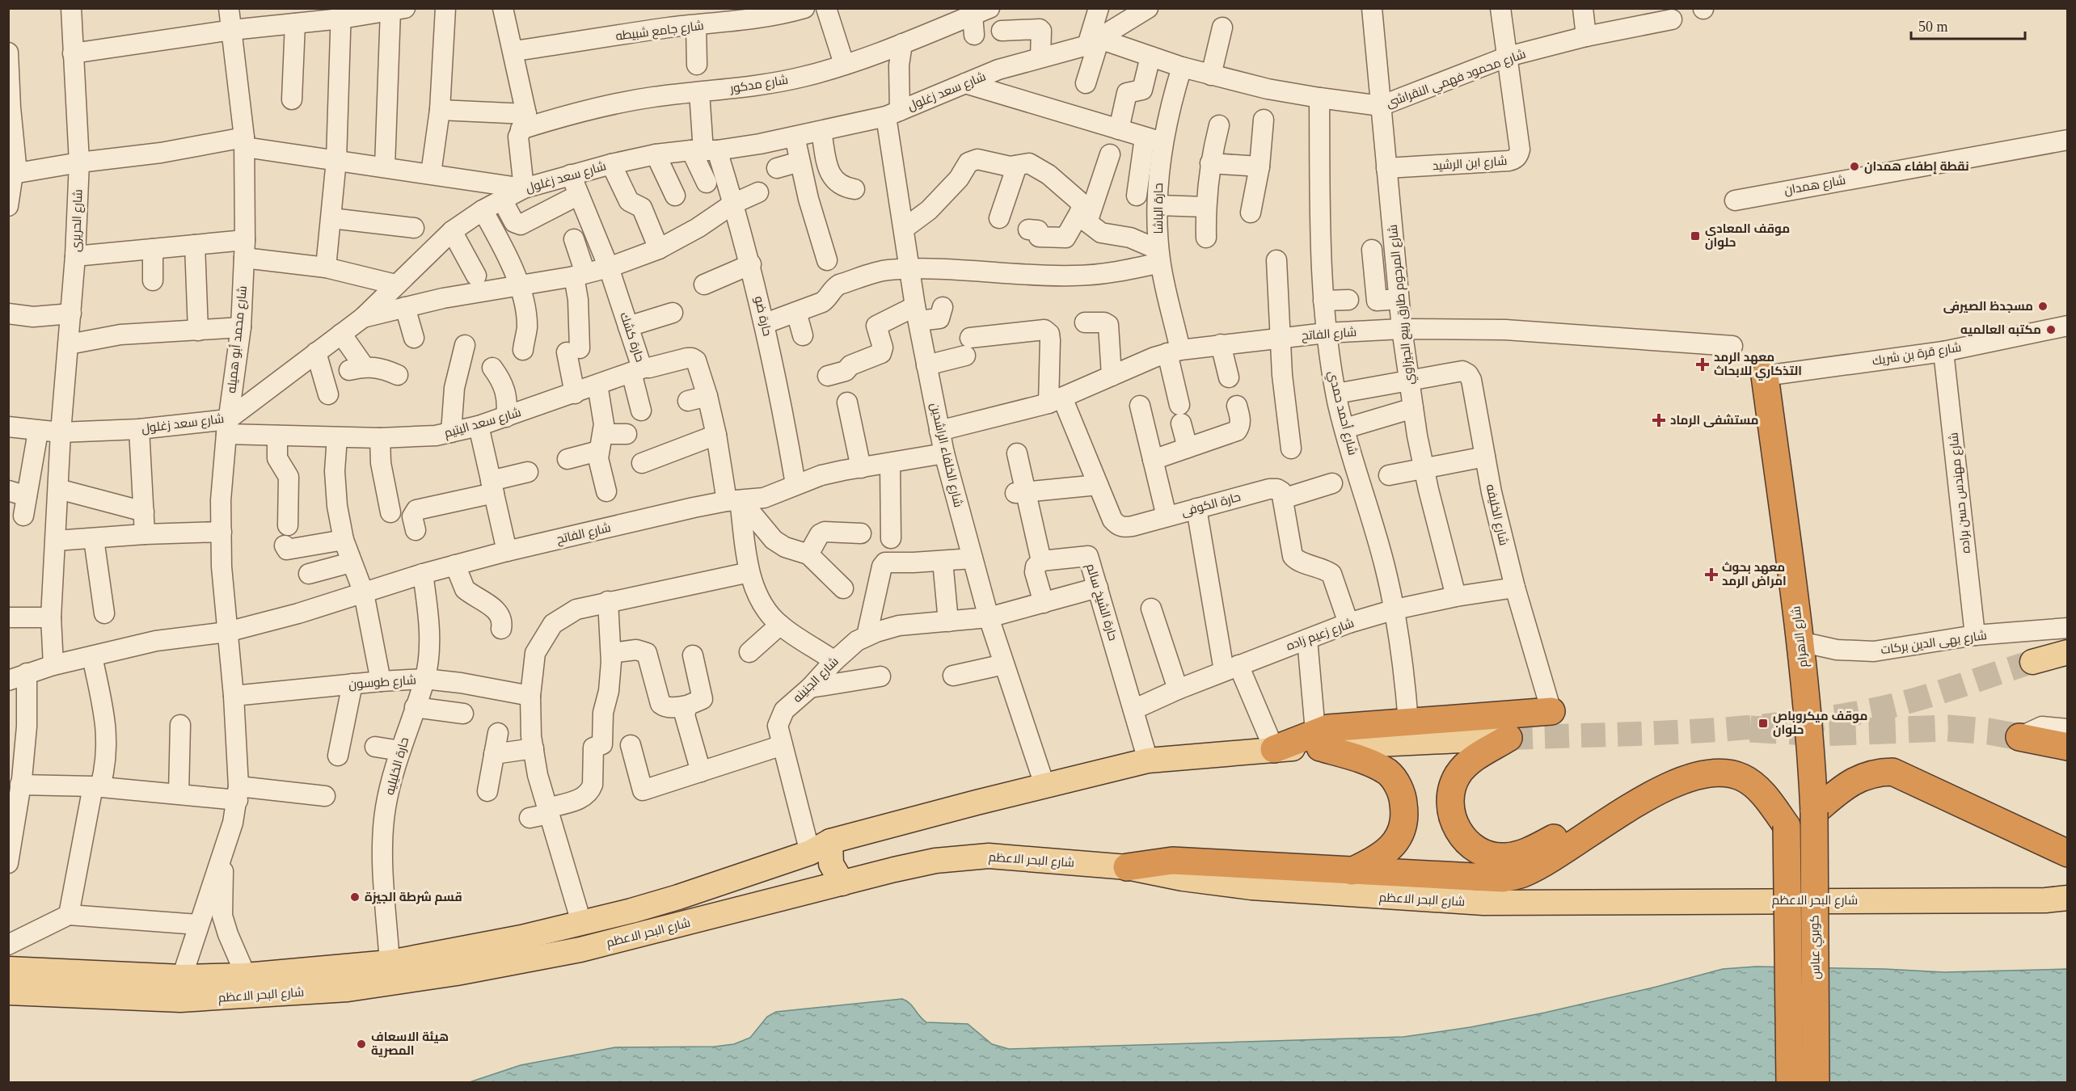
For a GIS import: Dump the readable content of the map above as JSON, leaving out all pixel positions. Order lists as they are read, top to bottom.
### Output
{
  "streets": {
    "highway": ["شارع الاهرام", "كوبري عباس"],
    "main road": ["شارع البحر الاعظم"],
    "street": [
      "شارع جامع شبيطه",
      "شارع محمود فهمي النقراشى",
      "شارع مدكور",
      "شارع سعد زغلول",
      "شارع ابن الرشيد",
      "شارع همدان",
      "حارة الباشا",
      "شارع الحريرى",
      "شارع المرحوم طارق ربيع الجيزاوي",
      "حارة ضو",
      "شارع الفاتح",
      "حارة كشك",
      "شارع محمد أبو هميله",
      "شارع قرة بن شريك",
      "شارع أحمد حمدي",
      "شارع سعد اليتيم",
      "شارع الخلفاء الراشدين",
      "شارع مهندس حسن براده",
      "حارة الكوفى",
      "شارع الخليفه",
      "حارة الشيخ سالم",
      "شارع زعيم زاده",
      "شارع بهى الدين بركات",
      "شارع الجنينه",
      "شارع طوسون",
      "حارة الخليليه"
    ]
  },
  "crossings": [
    ["شارع محمود فهمي النقراشى", "شارع سعد زغلول"],
    ["شارع محمود فهمي النقراشى", "شارع ابن الرشيد"],
    ["شارع محمود فهمي النقراشى", "حارة الباشا"],
    ["شارع محمود فهمي النقراشى", "شارع المرحوم طارق ربيع الجيزاوي"],
    ["شارع محمود فهمي النقراشى", "شارع أحمد حمدي"],
    ["شارع مدكور", "شارع الخلفاء الراشدين"],
    ["شارع سعد زغلول", "شارع الحريرى"],
    ["شارع سعد زغلول", "حارة ضو"],
    ["شارع سعد زغلول", "حارة كشك"],
    ["شارع سعد زغلول", "شارع محمد أبو هميله"],
    ["شارع سعد زغلول", "شارع سعد اليتيم"],
    ["شارع سعد زغلول", "شارع الخلفاء الراشدين"],
    ["شارع ابن الرشيد", "شارع المرحوم طارق ربيع الجيزاوي"],
    ["حارة الباشا", "شارع الفاتح"],
    ["شارع الحريرى", "شارع الفاتح"],
    ["شارع المرحوم طارق ربيع الجيزاوي", "شارع الفاتح"],
    ["شارع المرحوم طارق ربيع الجيزاوي", "شارع الخليفه"],
    ["شارع المرحوم طارق ربيع الجيزاوي", "شارع زعيم زاده"],
    ["حارة ضو", "شارع الفاتح"],
    ["شارع الفاتح", "حارة كشك"],
    ["شارع الفاتح", "شارع محمد أبو هميله"],
    ["شارع الفاتح", "شارع أحمد حمدي"],
    ["شارع الفاتح", "شارع الخلفاء الراشدين"],
    ["شارع الفاتح", "حارة الكوفى"],
    ["شارع الفاتح", "حارة الخليليه"],
    ["حارة كشك", "شارع سعد اليتيم"],
    ["حارة كشك", "شارع الجنينه"],
    ["شارع محمد أبو هميله", "شارع سعد اليتيم"],
    ["شارع محمد أبو هميله", "شارع طوسون"],
    ["شارع محمد أبو هميله", "شارع البحر الاعظم"],
    ["شارع قرة بن شريك", "شارع مهندس حسن براده"],
    ["شارع قرة بن شريك", "شارع الاهرام"],
    ["شارع أحمد حمدي", "شارع الخليفه"],
    ["شارع أحمد حمدي", "شارع زعيم زاده"],
    ["شارع الخلفاء الراشدين", "شارع الجنينه"],
    ["شارع الخلفاء الراشدين", "شارع البحر الاعظم"],
    ["شارع مهندس حسن براده", "شارع بهى الدين بركات"],
    ["شارع الخليفه", "شارع زعيم زاده"],
    ["حارة الشيخ سالم", "شارع زعيم زاده"],
    ["حارة الشيخ سالم", "شارع الجنينه"],
    ["حارة الشيخ سالم", "شارع البحر الاعظم"],
    ["شارع الاهرام", "شارع بهى الدين بركات"],
    ["شارع الاهرام", "كوبري عباس"],
    ["شارع الجنينه", "شارع البحر الاعظم"],
    ["شارع طوسون", "حارة الخليليه"],
    ["حارة الخليليه", "شارع البحر الاعظم"]
  ],
  "places": {
    "other": [
      "نقطة إطفاء همدان",
      "مسجدظ الصيرفى",
      "مكتبه العالميه",
      "قسم شرطة الجيزة",
      "هيئة الاسعاف المصرية"
    ],
    "transit": ["موقف المعادى حلوان", "موقف ميكروباص حلوان"],
    "health": ["معهد الرمد التذكاري للابحاث", "مستشفى الرماد", "معهد بحوث امراض الرمد"]
  },
  "scale_bar": "50 m"
}
